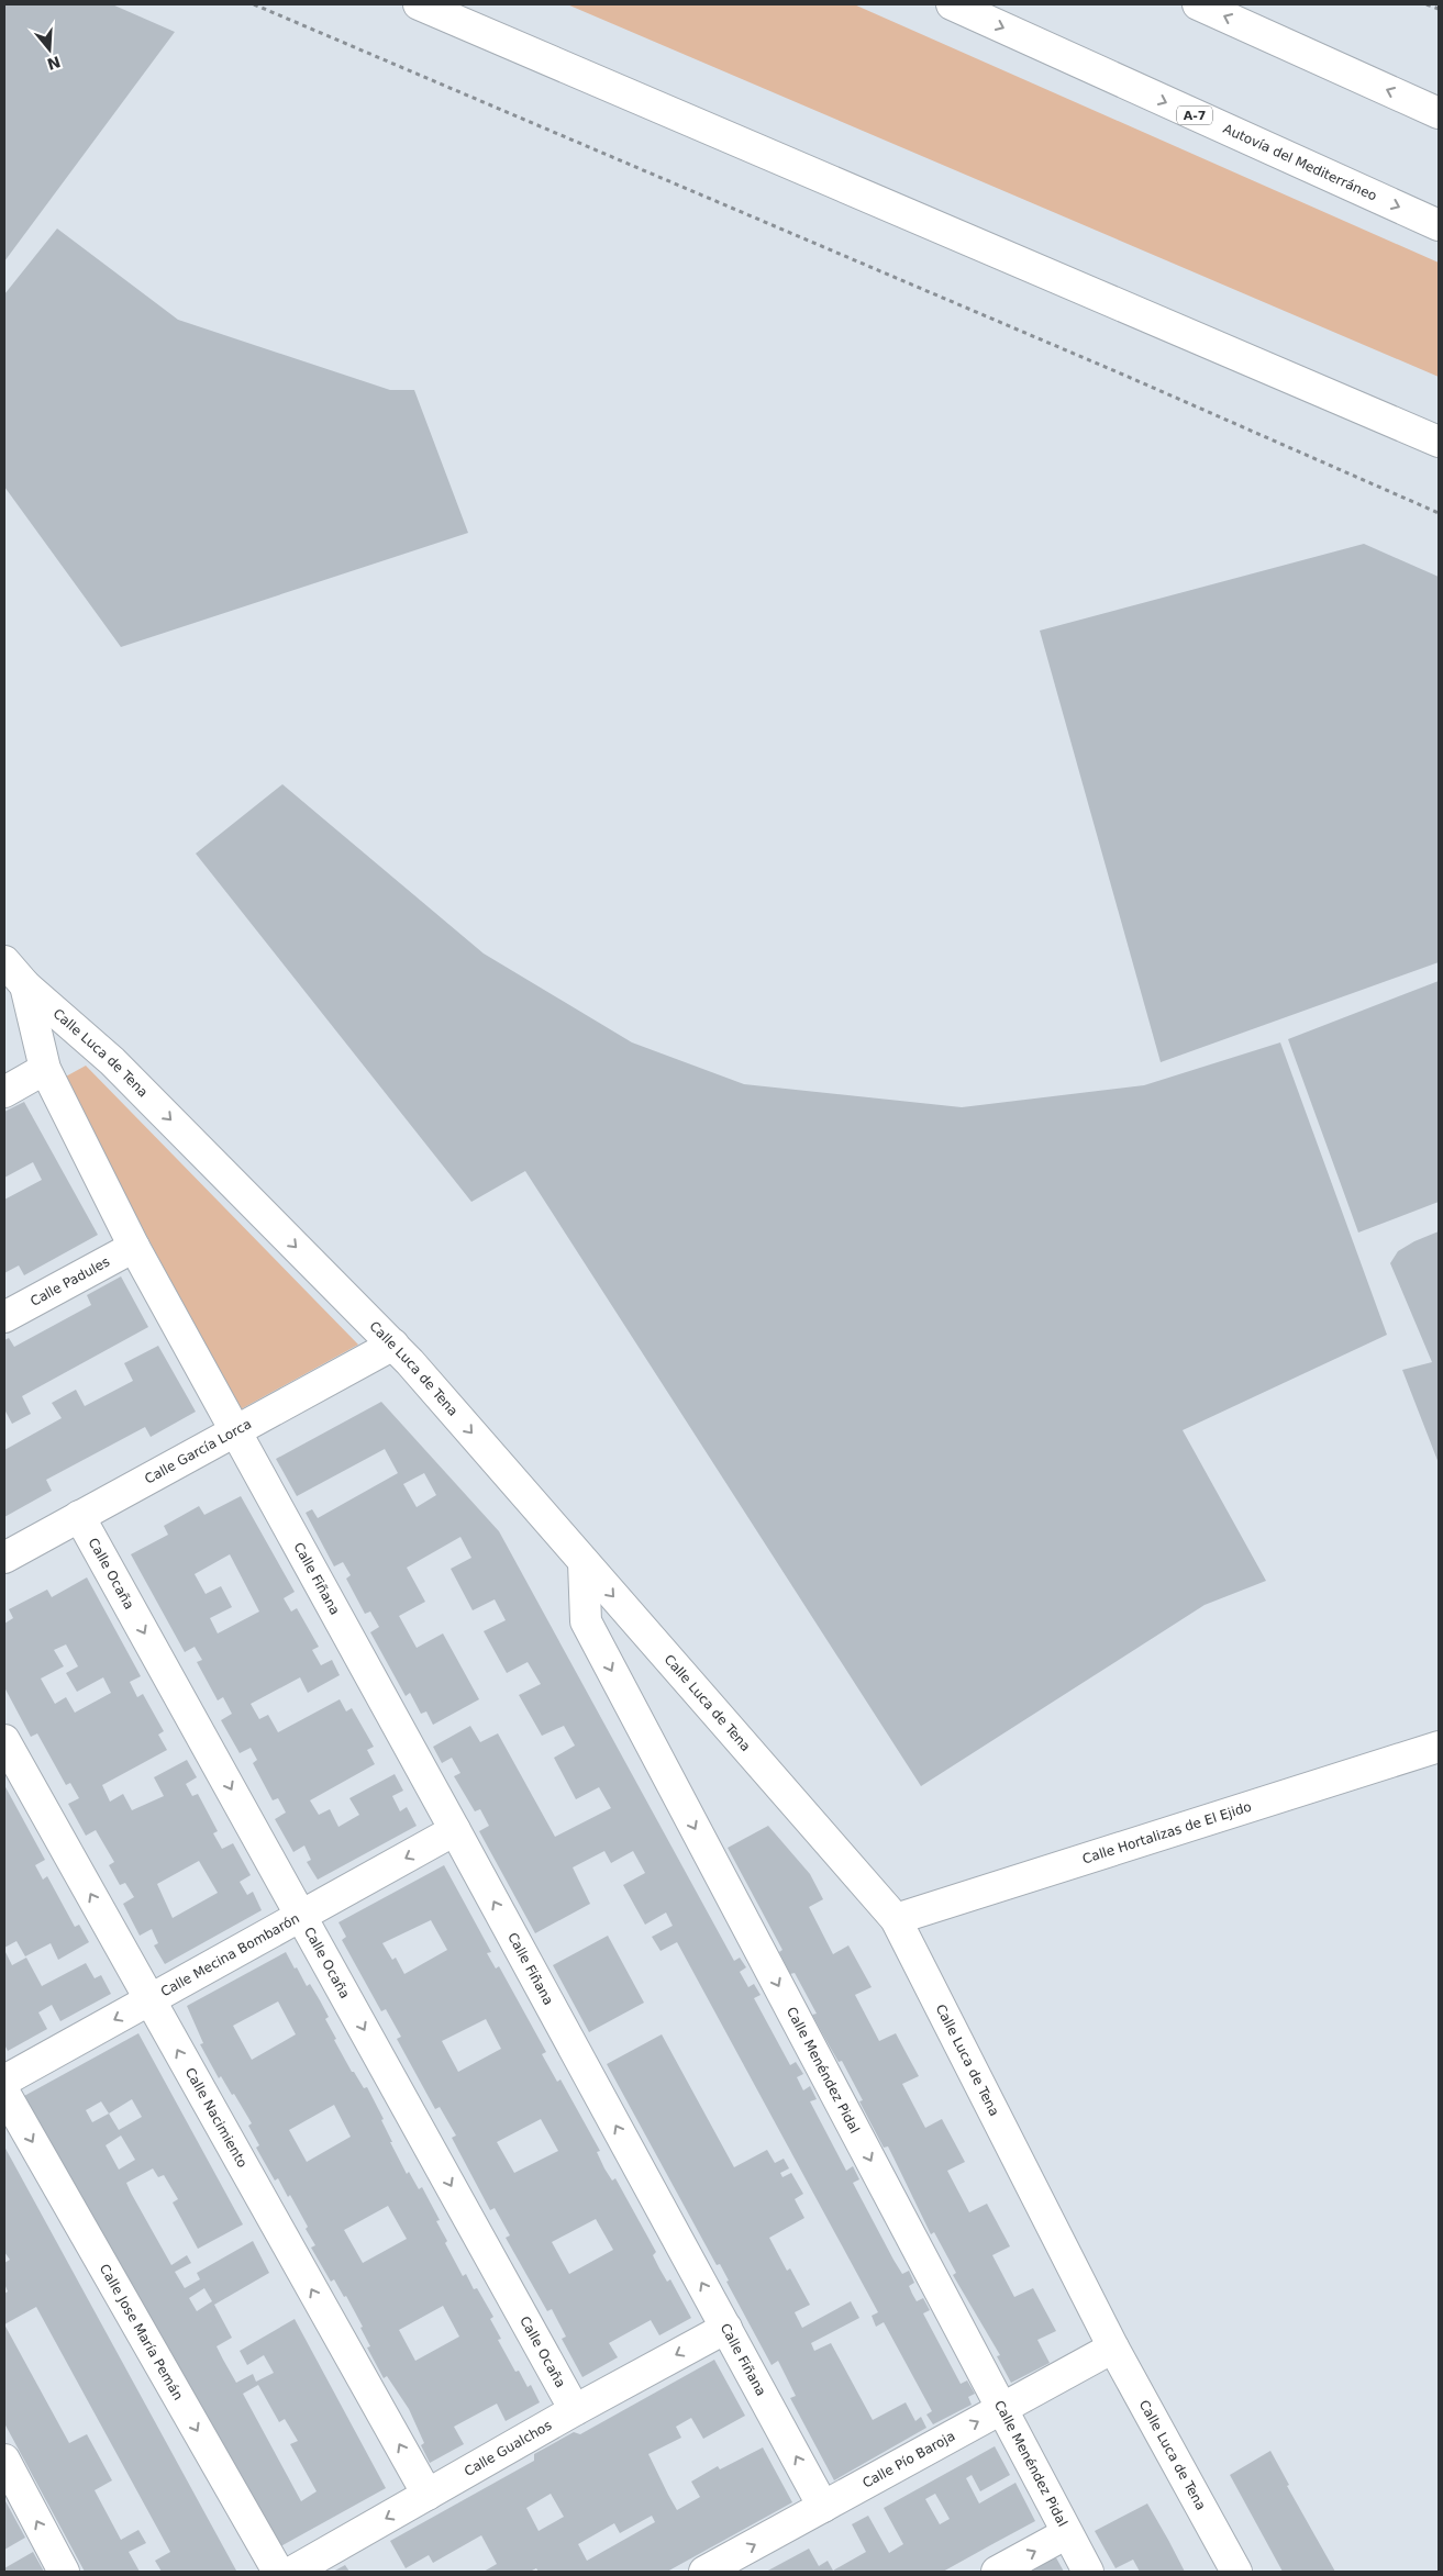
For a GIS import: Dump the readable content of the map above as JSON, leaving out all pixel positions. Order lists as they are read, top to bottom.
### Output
{
  "streets": {
    "main road": [
      "A-7",
      "Autovía del Mediterráneo",
      "Calle Luca de Tena",
      "Calle Padules",
      "Calle García Lorca",
      "Calle Ocaña",
      "Calle Fiñana",
      "Calle Hortalizas de El Ejido",
      "Calle Mecina Bombarón",
      "Calle Menéndez Pidal",
      "Calle Nacimiento",
      "Calle Jose María Pemán",
      "Calle Gualchos",
      "Calle Pío Baroja"
    ]
  },
  "crossings": [
    ["Calle Luca de Tena", "Calle García Lorca"],
    ["Calle Luca de Tena", "Calle Fiñana"],
    ["Calle Luca de Tena", "Calle Hortalizas de El Ejido"],
    ["Calle Luca de Tena", "Calle Menéndez Pidal"],
    ["Calle Luca de Tena", "Calle Pío Baroja"],
    ["Calle Padules", "Calle Fiñana"],
    ["Calle García Lorca", "Calle Ocaña"],
    ["Calle García Lorca", "Calle Fiñana"],
    ["Calle Ocaña", "Calle Mecina Bombarón"],
    ["Calle Ocaña", "Calle Gualchos"],
    ["Calle Fiñana", "Calle Mecina Bombarón"],
    ["Calle Fiñana", "Calle Gualchos"],
    ["Calle Fiñana", "Calle Pío Baroja"],
    ["Calle Mecina Bombarón", "Calle Nacimiento"],
    ["Calle Menéndez Pidal", "Calle Pío Baroja"],
    ["Calle Nacimiento", "Calle Gualchos"]
  ],
  "one_way": [
    "Calle Luca de Tena",
    "Calle Ocaña",
    "Calle Fiñana",
    "Calle Mecina Bombarón",
    "Calle Menéndez Pidal",
    "Calle Nacimiento",
    "Calle Jose María Pemán",
    "Calle Gualchos",
    "Calle Pío Baroja"
  ],
  "north": "bottom"
}
